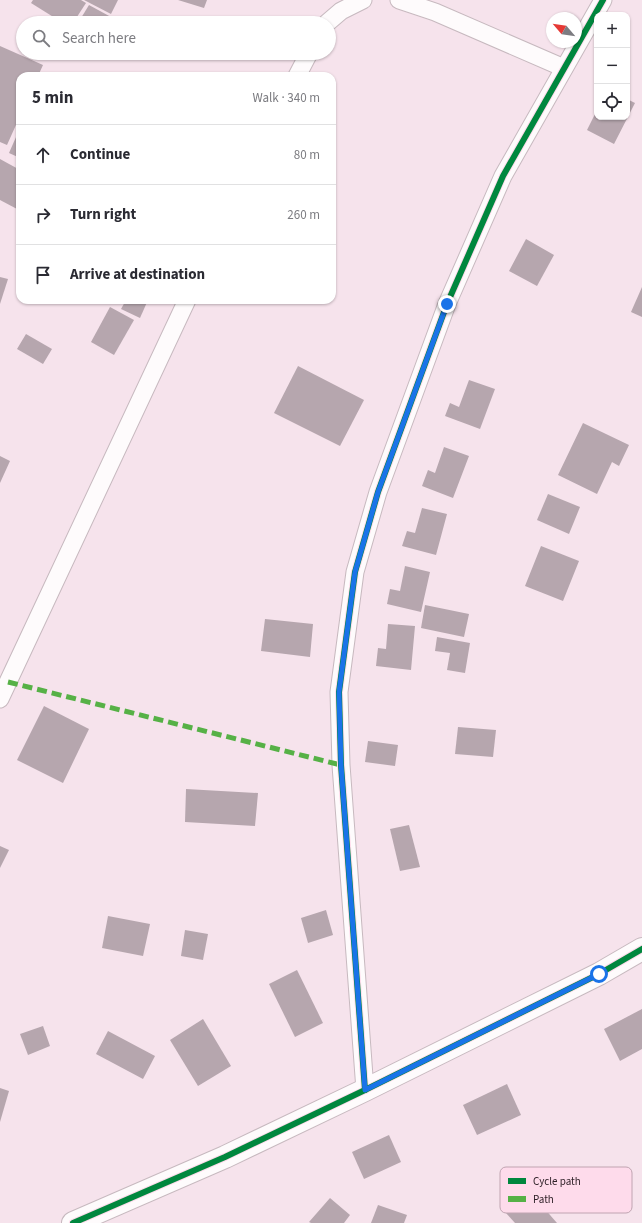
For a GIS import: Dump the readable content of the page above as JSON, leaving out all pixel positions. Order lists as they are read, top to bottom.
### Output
{
  "legend": ["Cycle path", "Path"],
  "north": "top left",
  "page": {
    "map_buttons": ["+", "−"],
    "search": "Search here",
    "heading": ["5 min", "Walk · 340 m"],
    "list": [
      ["Continue", "80 m"],
      ["Turn right", "260 m"],
      "Arrive at destination"
    ]
  }
}
